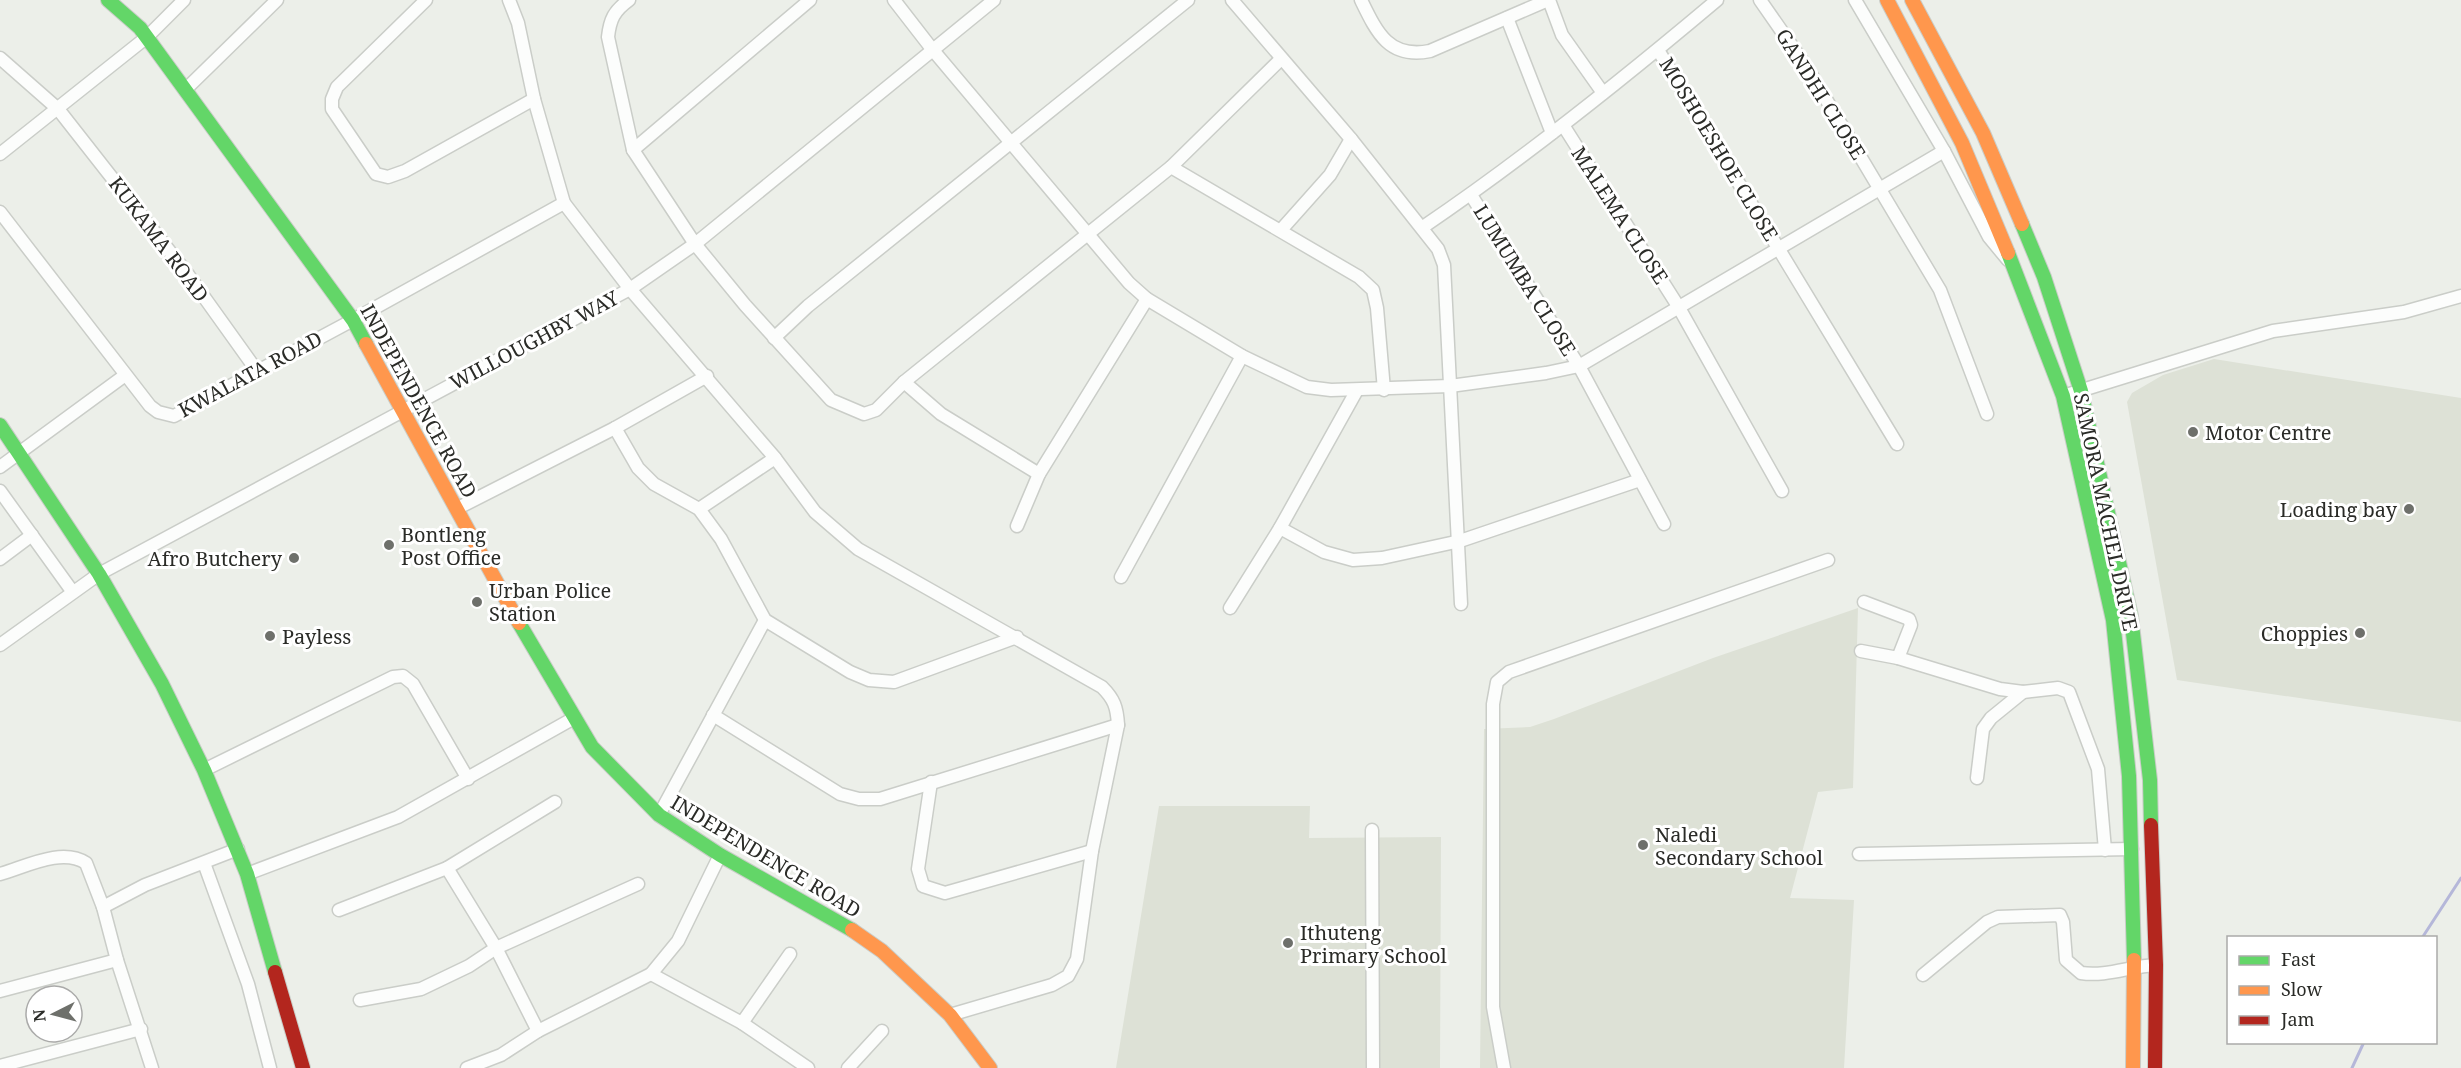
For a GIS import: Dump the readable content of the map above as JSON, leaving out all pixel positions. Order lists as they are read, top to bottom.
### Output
{
  "streets": {
    "main road": ["INDEPENDENCE ROAD", "SAMORA MACHEL DRIVE"],
    "street": [
      "GANDHI CLOSE",
      "MOSHOESHOE CLOSE",
      "MALEMA CLOSE",
      "KUKAMA ROAD",
      "LUMUMBA CLOSE",
      "WILLOUGHBY WAY",
      "KWALATA ROAD"
    ]
  },
  "crossings": [
    ["KUKAMA ROAD", "KWALATA ROAD"],
    ["WILLOUGHBY WAY", "INDEPENDENCE ROAD"],
    ["KWALATA ROAD", "INDEPENDENCE ROAD"]
  ],
  "places": [
    "Motor Centre",
    "Loading bay",
    "Bontleng Post Office",
    "Afro Butchery",
    "Urban Police Station",
    "Choppies",
    "Payless",
    "Naledi Secondary School",
    "Ithuteng Primary School"
  ],
  "legend": ["Fast", "Slow", "Jam"],
  "north": "left"
}
